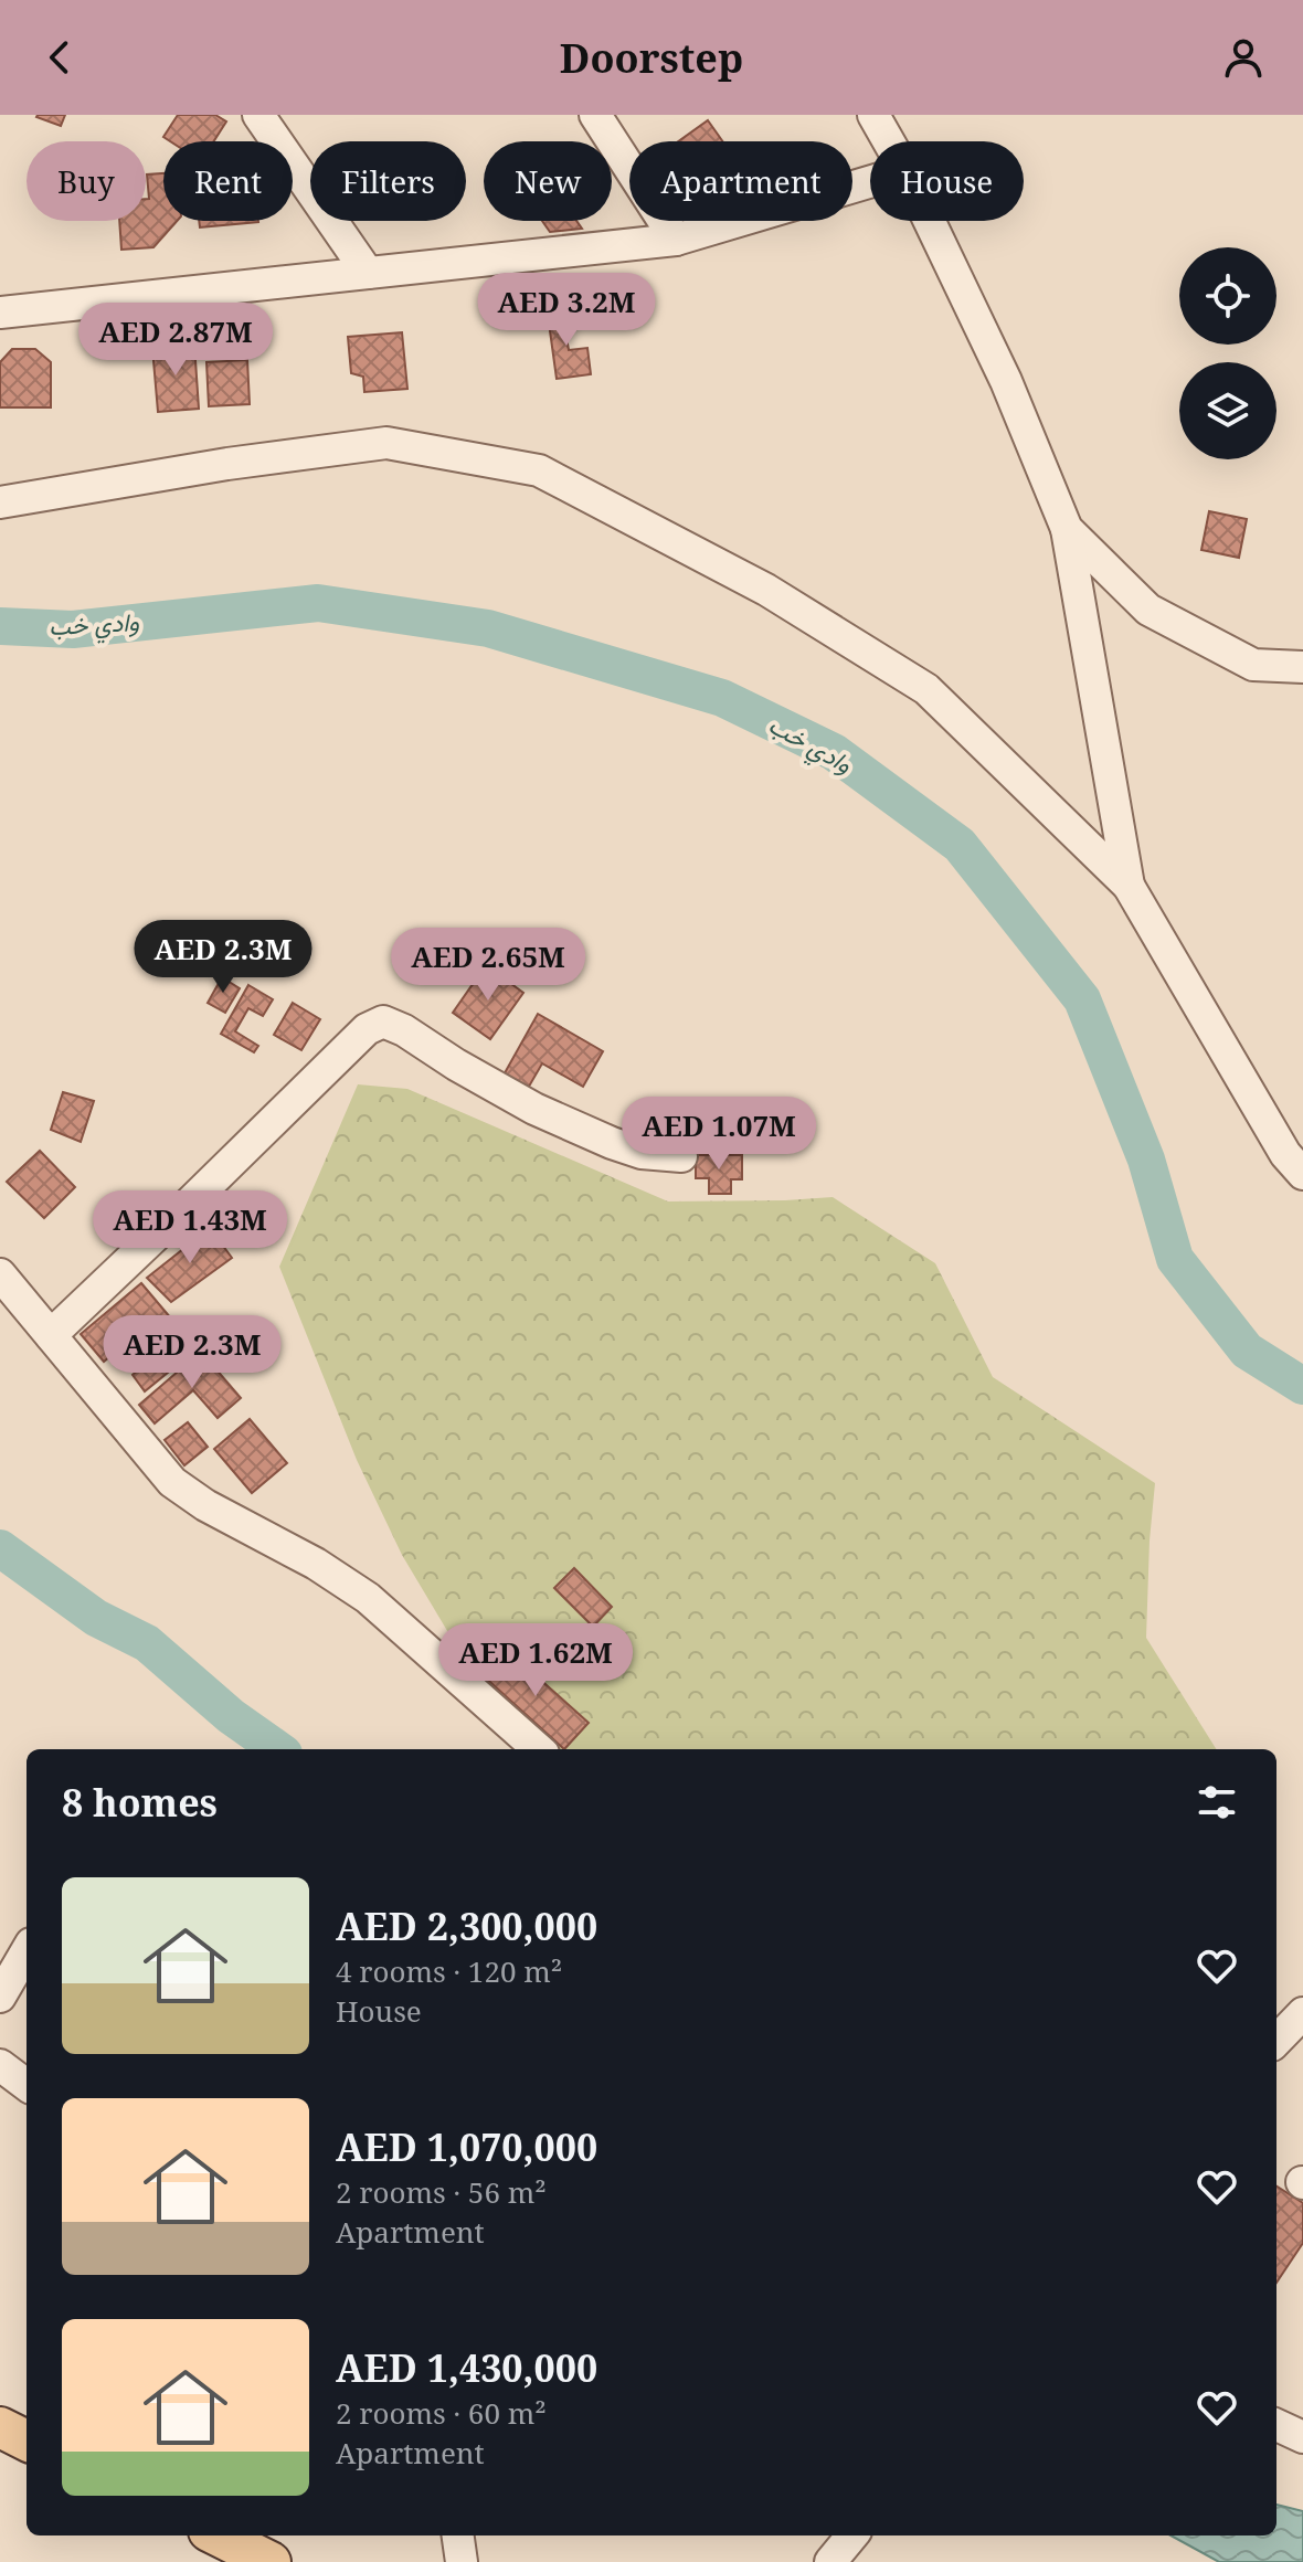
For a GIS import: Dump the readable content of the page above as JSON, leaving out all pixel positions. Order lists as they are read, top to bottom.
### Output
{
  "water": ["وادي خب"],
  "page": {
    "header": "Doorstep",
    "chip": [
      "Buy",
      "Rent",
      "Filters",
      "New",
      "Apartment",
      "House"
    ],
    "price": [
      "AED 3.2M",
      "AED 2.87M",
      "AED 2.3M",
      "AED 2.65M",
      "AED 1.07M",
      "AED 1.43M",
      "AED 2.3M",
      "AED 1.62M"
    ],
    "heading": "8 homes",
    "list": [
      {
        "name": "AED 2,300,000",
        "note": "4 rooms · 120 m² · House"
      },
      {
        "name": "AED 1,070,000",
        "note": "2 rooms · 56 m² · Apartment"
      },
      {
        "name": "AED 1,430,000",
        "note": "2 rooms · 60 m² · Apartment"
      }
    ]
  }
}
